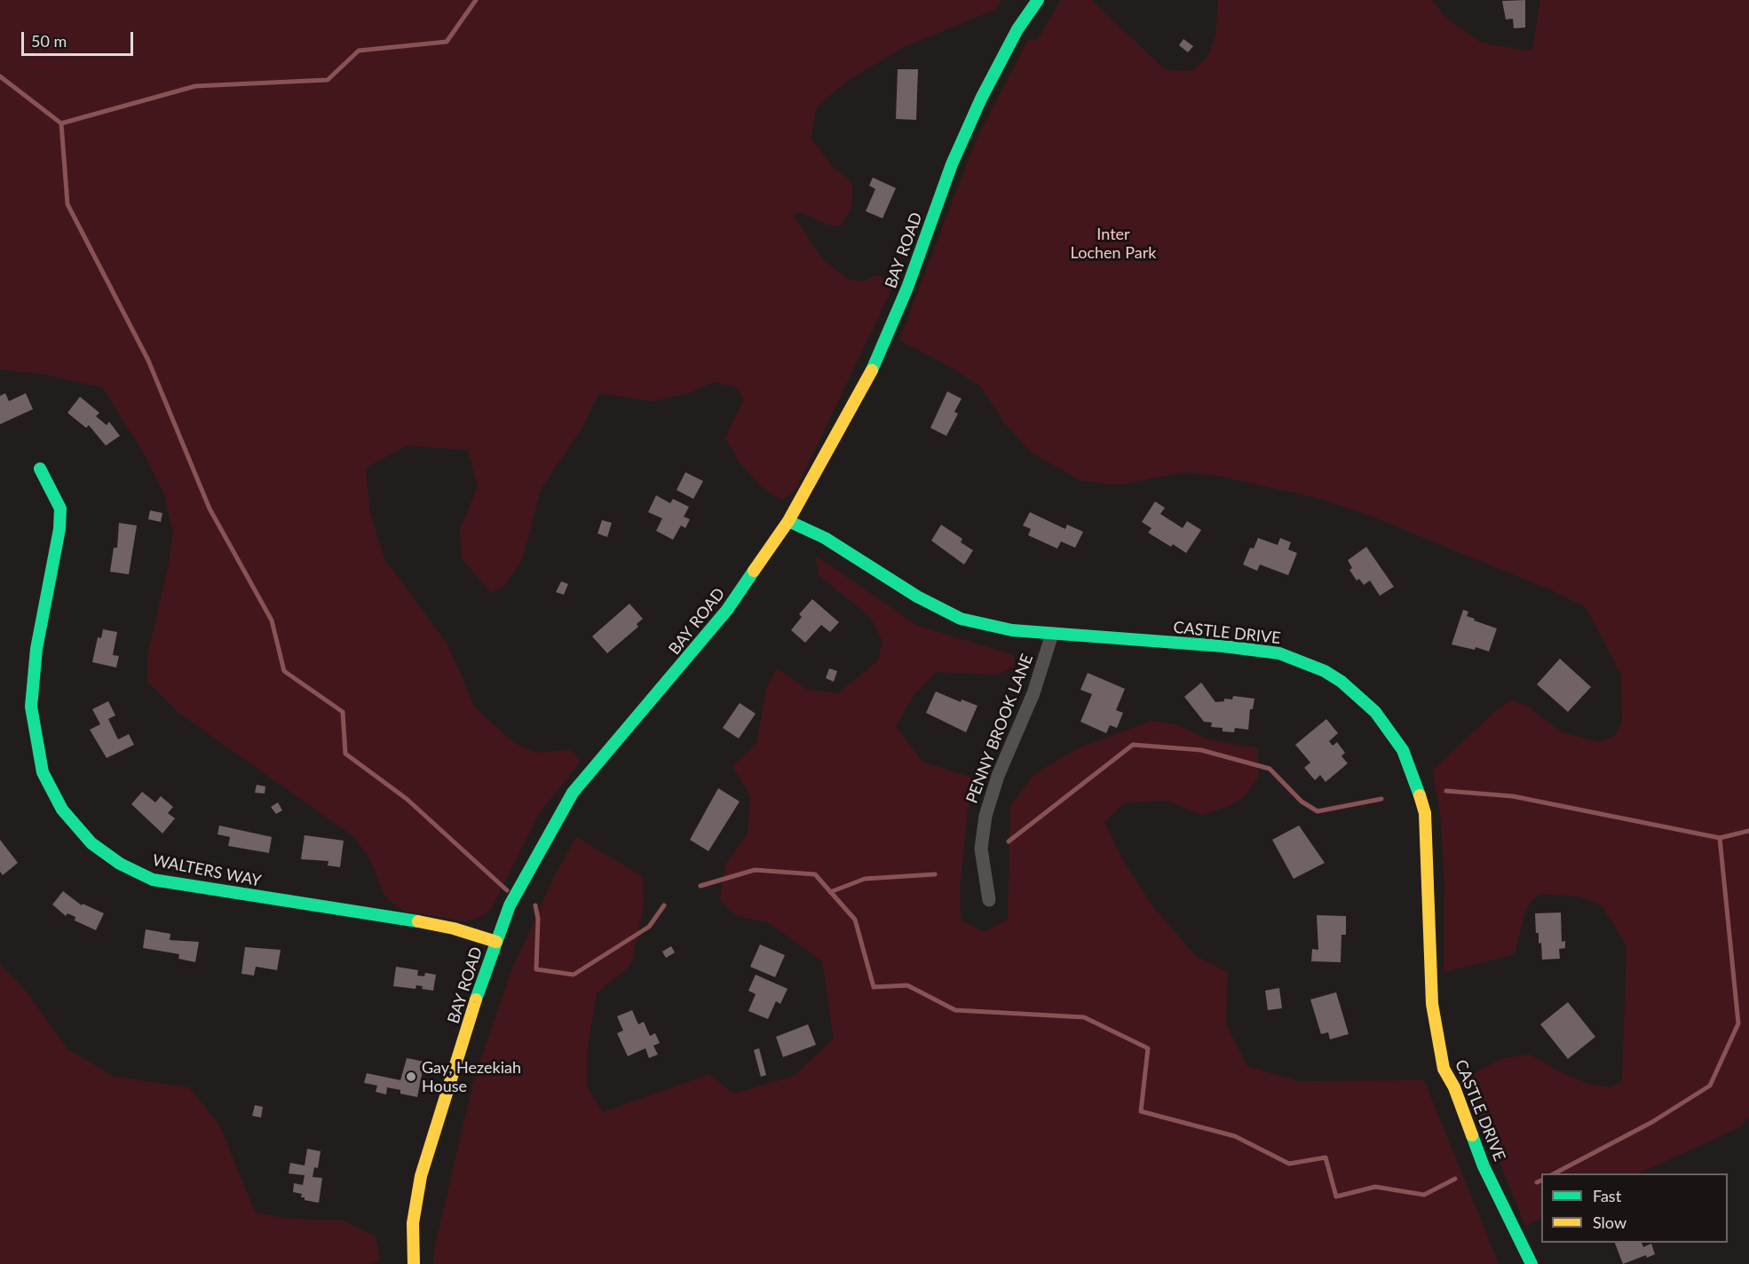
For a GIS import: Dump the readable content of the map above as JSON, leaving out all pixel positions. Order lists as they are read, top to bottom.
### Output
{
  "streets": {
    "street": [
      "BAY ROAD",
      "CASTLE DRIVE",
      "PENNY BROOK LANE",
      "WALTERS WAY"
    ]
  },
  "crossings": [
    ["BAY ROAD", "CASTLE DRIVE"],
    ["BAY ROAD", "WALTERS WAY"],
    ["CASTLE DRIVE", "PENNY BROOK LANE"]
  ],
  "parks": ["Inter Lochen Park"],
  "places": ["Gay, Hezekiah House"],
  "legend": ["Fast", "Slow"],
  "scale_bar": "50 m"
}
